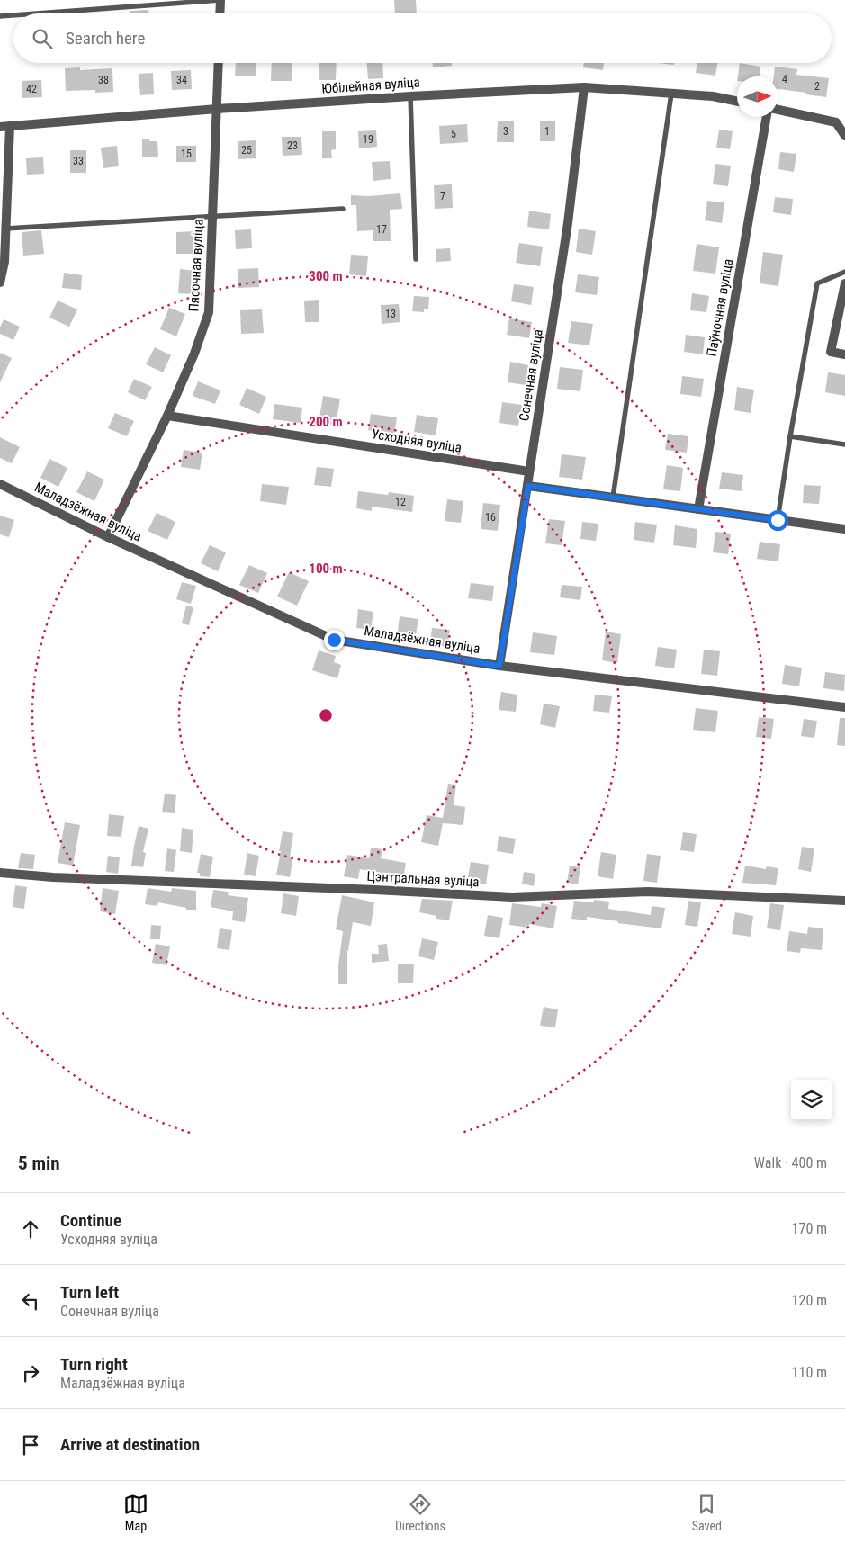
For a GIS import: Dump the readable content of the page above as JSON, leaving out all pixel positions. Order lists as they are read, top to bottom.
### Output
{
  "streets": {
    "street": [
      "Юбілейная вуліца",
      "Пясочная вуліца",
      "Паўночная вуліца",
      "Сонечная вуліца",
      "Усходняя вуліца",
      "Маладзёжная вуліца",
      "Цэнтральная вуліца"
    ]
  },
  "crossings": [
    ["Юбілейная вуліца", "Пясочная вуліца"],
    ["Юбілейная вуліца", "Сонечная вуліца"],
    ["Пясочная вуліца", "Усходняя вуліца"],
    ["Пясочная вуліца", "Маладзёжная вуліца"],
    ["Сонечная вуліца", "Усходняя вуліца"],
    ["Сонечная вуліца", "Маладзёжная вуліца"]
  ],
  "house_numbers": [
    "4",
    "38",
    "34",
    "2",
    "42",
    "3",
    "1",
    "5",
    "19",
    "23",
    "25",
    "15",
    "33",
    "7",
    "17",
    "13",
    "12",
    "16"
  ],
  "north": "right",
  "page": {
    "search": "Search here",
    "heading": ["5 min", "Walk · 400 m"],
    "list": [
      ["Continue", "Усходняя вуліца", "170 m"],
      ["Turn left", "Сонечная вуліца", "120 m"],
      ["Turn right", "Маладзёжная вуліца", "110 m"],
      "Arrive at destination"
    ],
    "nav": ["Map", "Directions", "Saved"]
  },
  "rings": ["300 m", "200 m", "100 m"]
}
